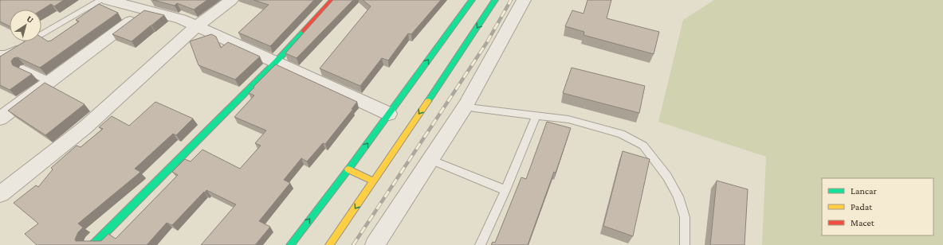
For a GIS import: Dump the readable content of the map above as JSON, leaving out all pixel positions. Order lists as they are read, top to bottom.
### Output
{
  "legend": ["Lancar", "Padat", "Macet"],
  "north": "top right"
}
